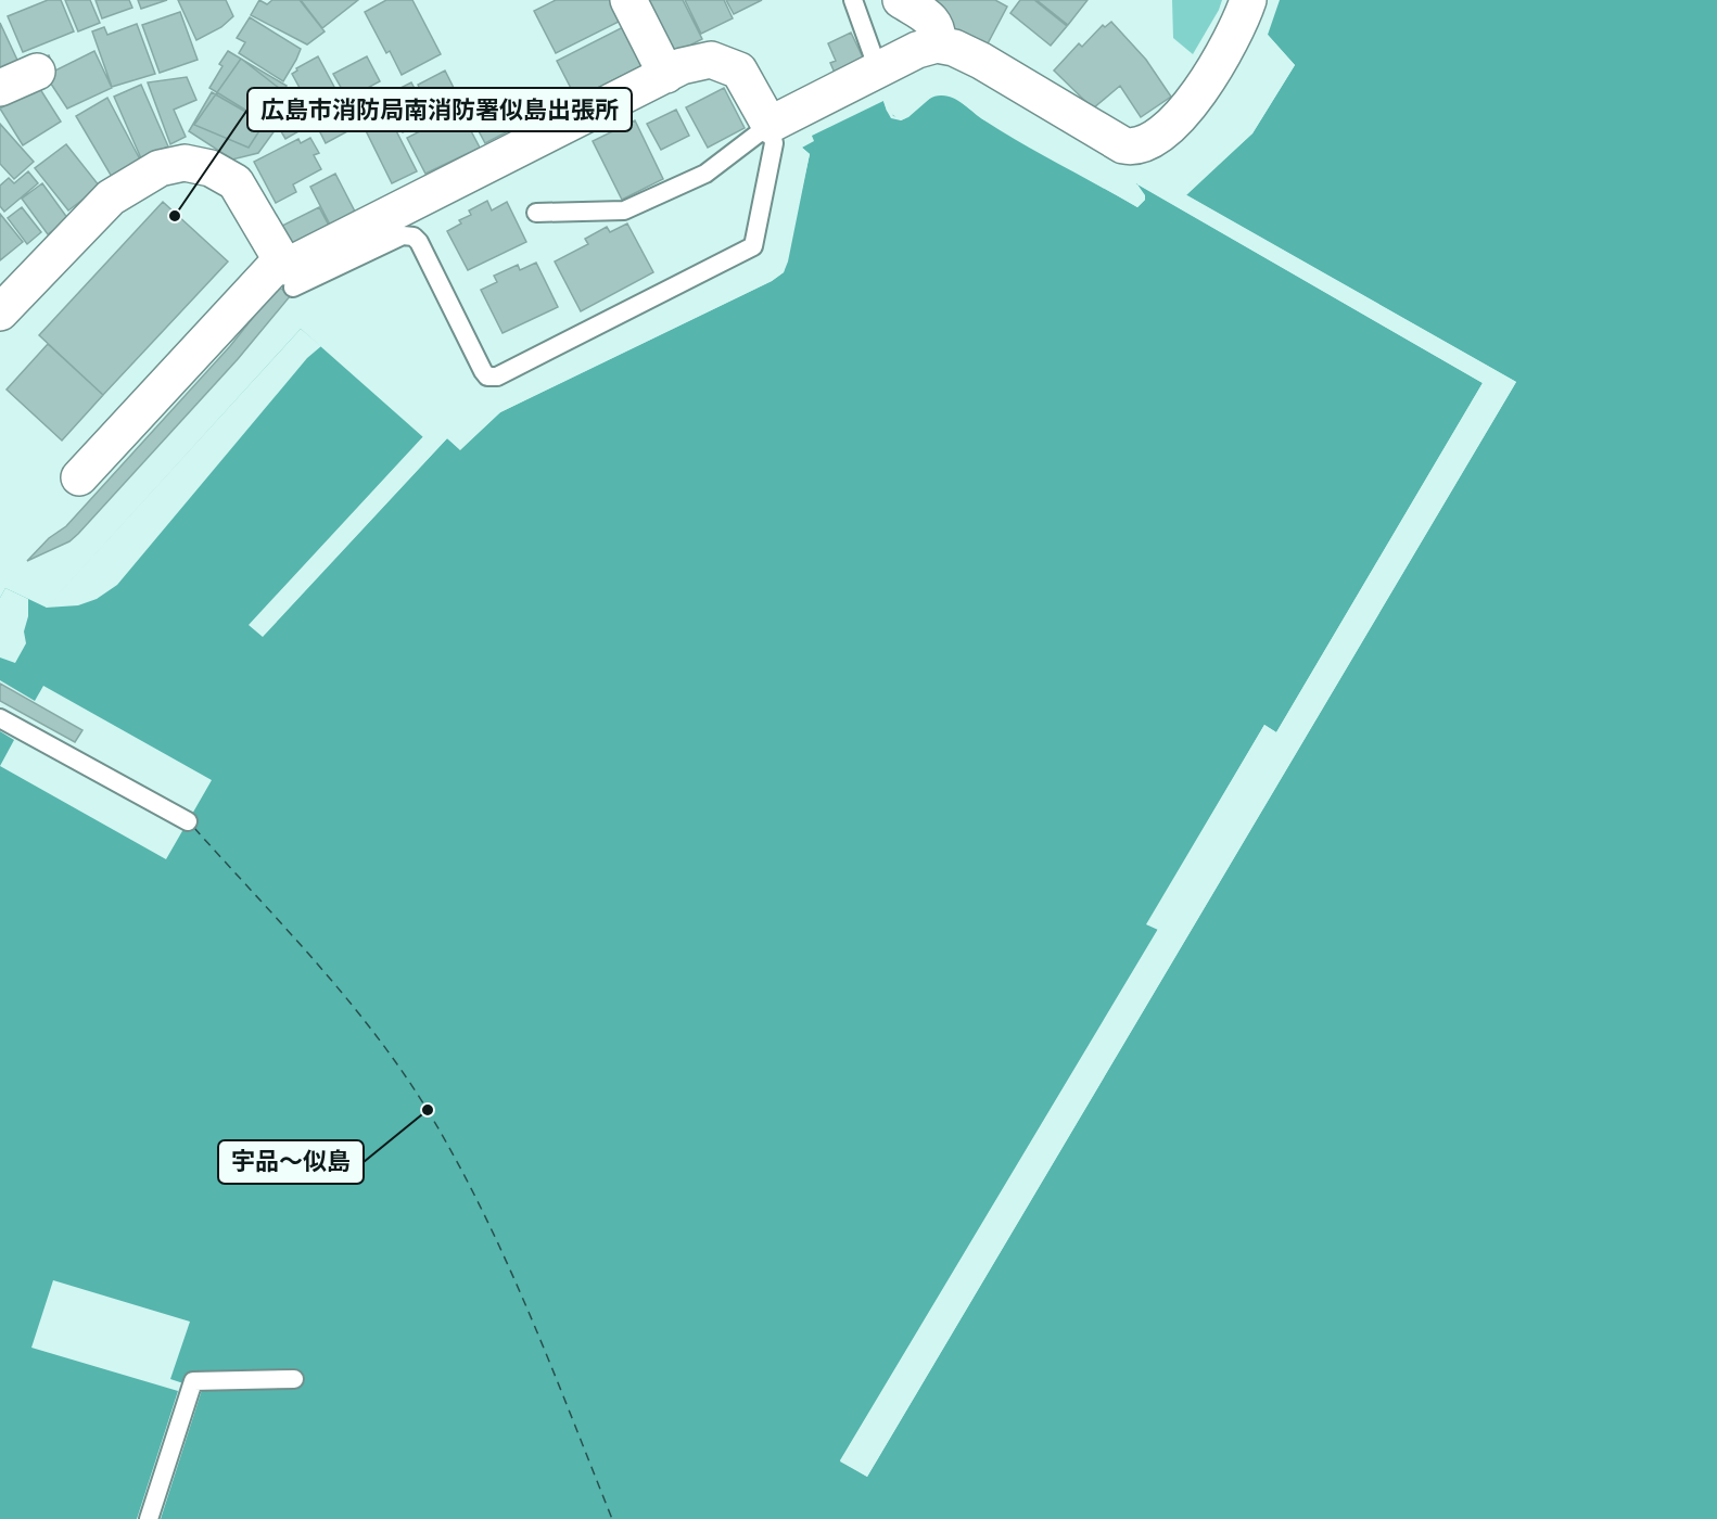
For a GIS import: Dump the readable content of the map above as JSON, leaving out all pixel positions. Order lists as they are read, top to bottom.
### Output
{
  "places": ["広島市消防局南消防署似島出張所", "宇品～似島"]
}
